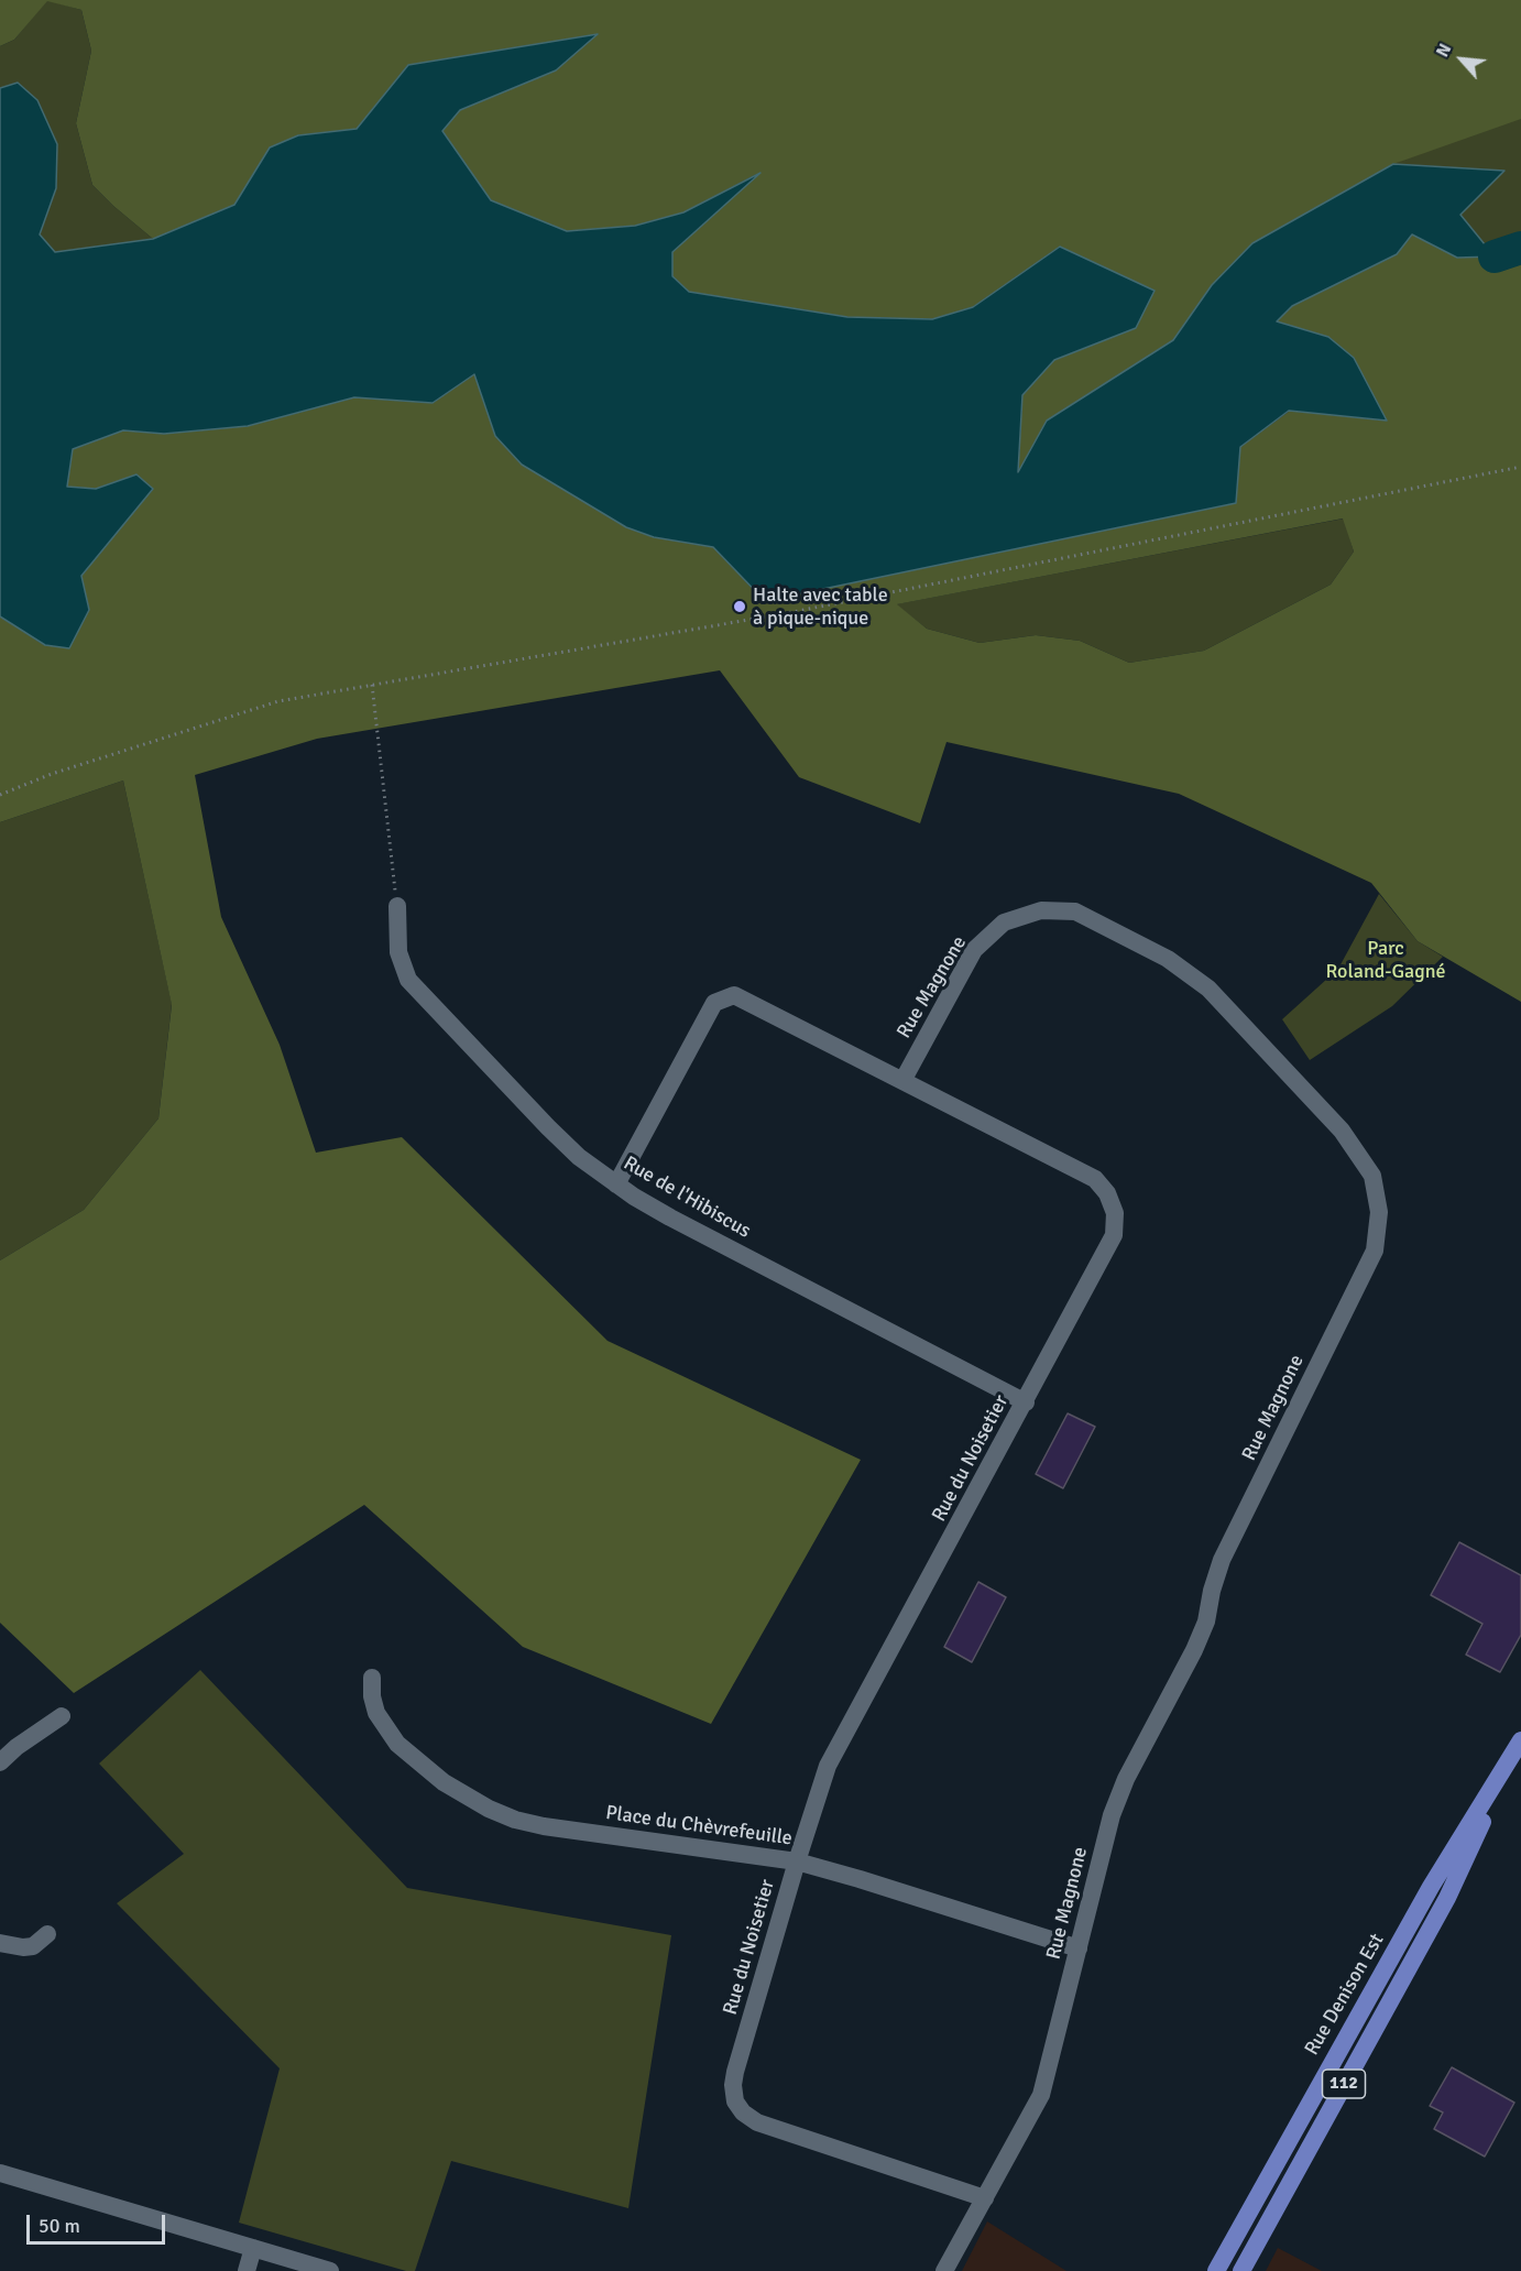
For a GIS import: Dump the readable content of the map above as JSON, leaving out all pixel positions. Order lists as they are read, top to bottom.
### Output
{
  "streets": {
    "main road": ["Rue Denison Est", "112"],
    "street": [
      "Rue Magnone",
      "Rue de l'Hibiscus",
      "Rue du Noisetier",
      "Place du Chèvrefeuille"
    ]
  },
  "crossings": [
    ["Rue Magnone", "Rue du Noisetier"],
    ["Rue Magnone", "Place du Chèvrefeuille"],
    ["Rue de l'Hibiscus", "Rue du Noisetier"],
    ["Rue du Noisetier", "Place du Chèvrefeuille"]
  ],
  "parks": ["Parc Roland-Gagné"],
  "places": ["Halte avec table à pique-nique"],
  "scale_bar": "50 m",
  "north": "top left"
}
